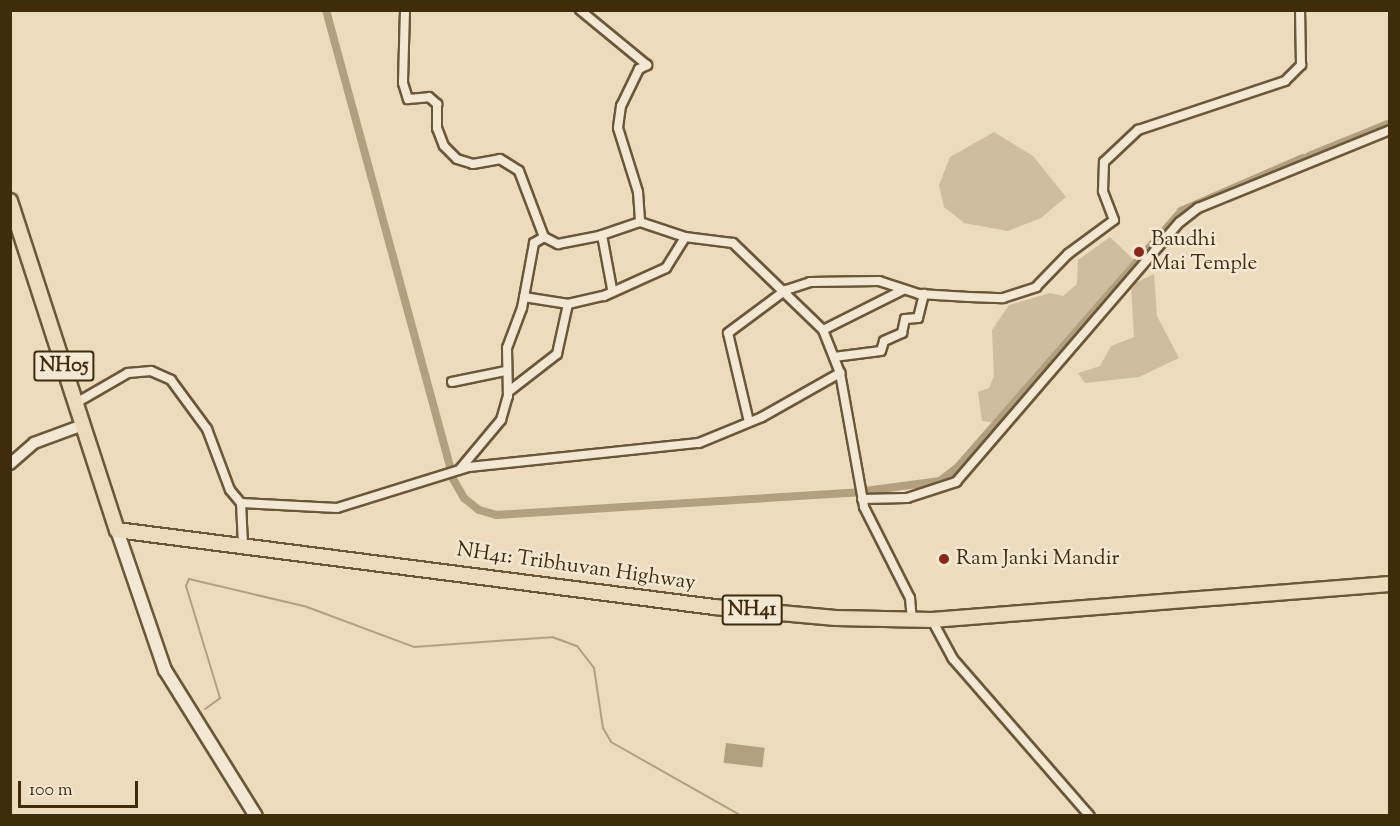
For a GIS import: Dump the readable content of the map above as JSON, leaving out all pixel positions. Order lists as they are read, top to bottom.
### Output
{
  "streets": {
    "highway": ["NH05", "NH41: Tribhuvan Highway", "NH41"]
  },
  "crossings": [
    ["NH05", "NH41: Tribhuvan Highway"]
  ],
  "places": ["Baudhi Mai Temple", "Ram Janki Mandir"],
  "scale_bar": "100 m"
}
